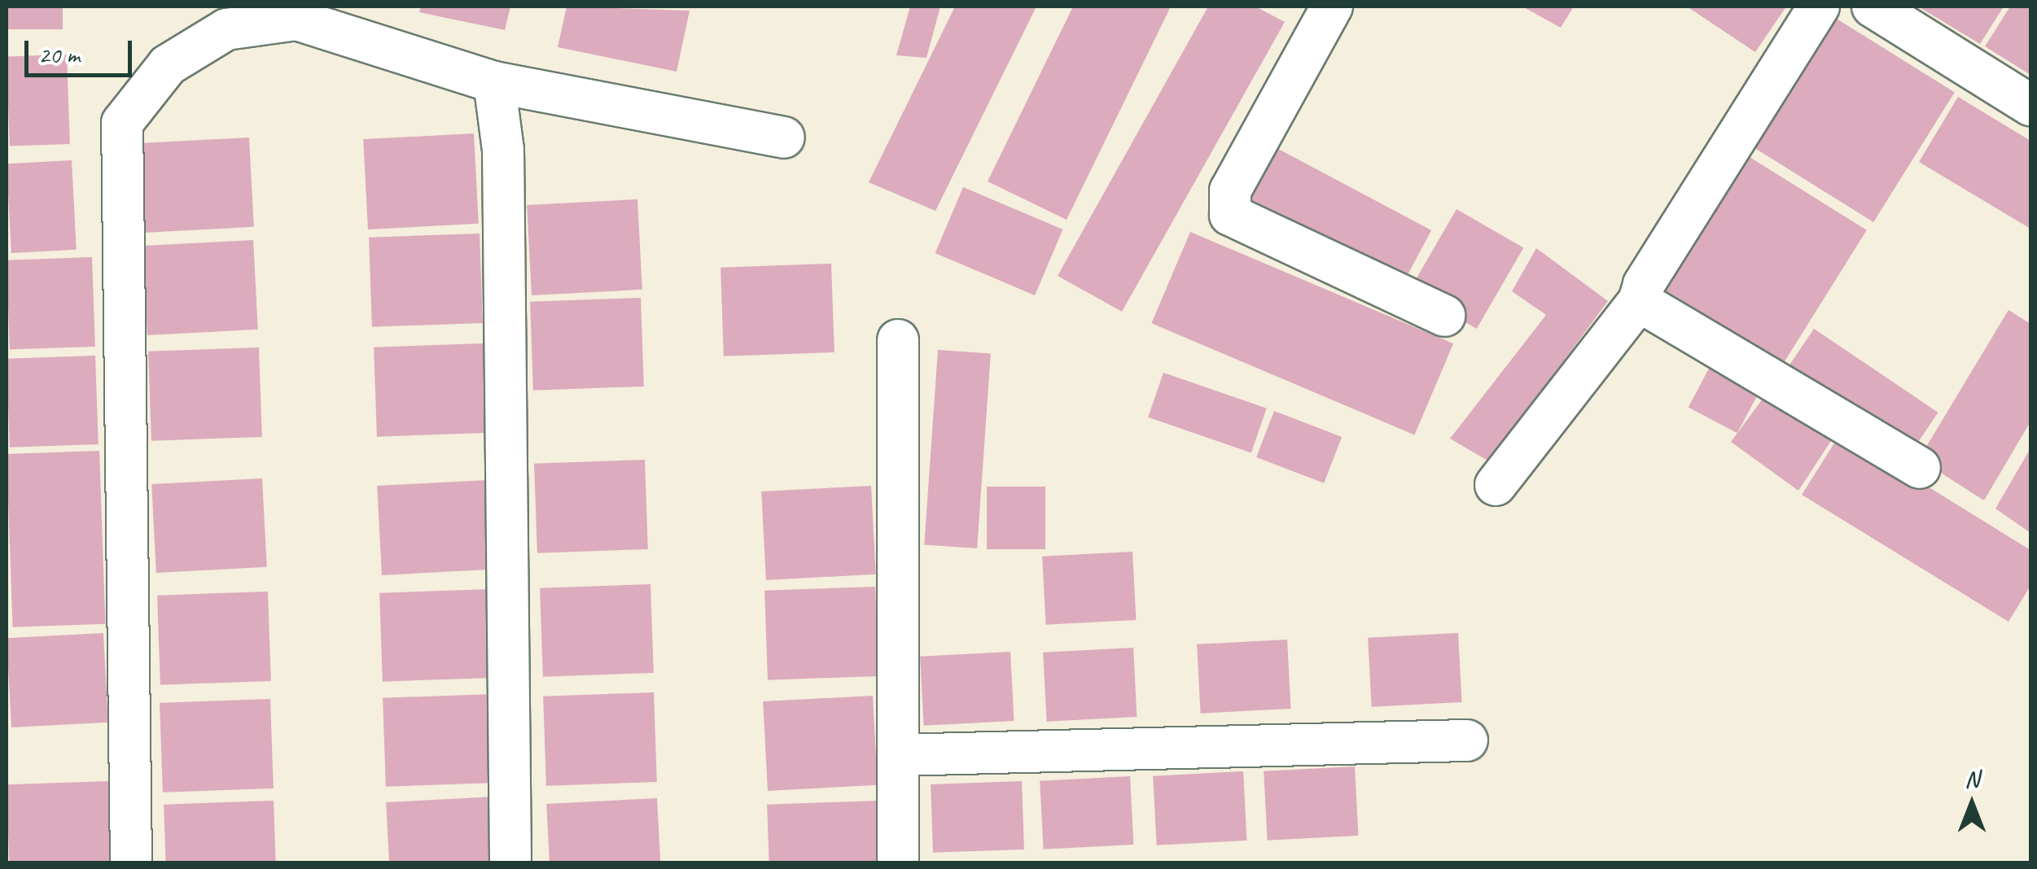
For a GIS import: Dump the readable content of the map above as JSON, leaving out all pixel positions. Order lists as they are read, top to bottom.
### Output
{
  "scale_bar": "20 m",
  "north": "top"
}
